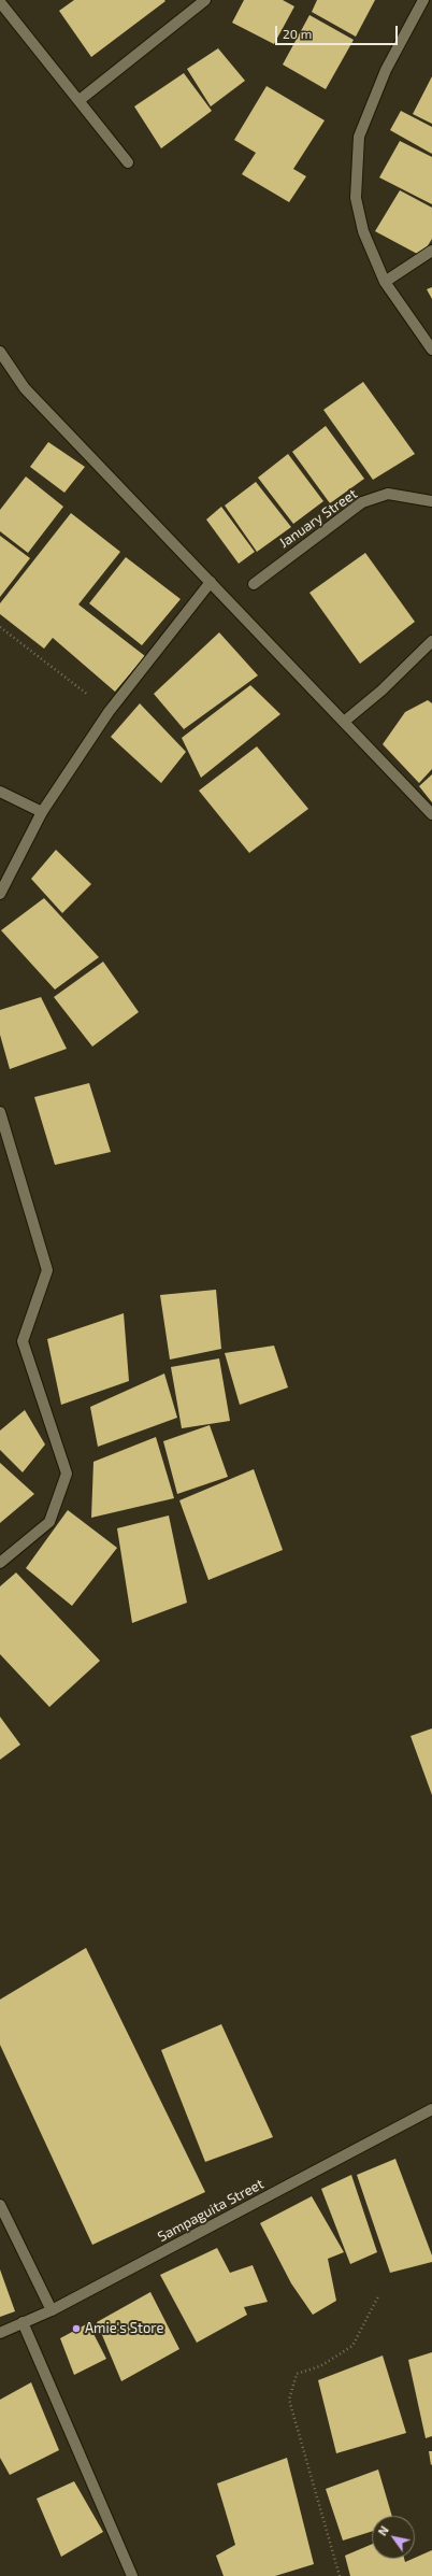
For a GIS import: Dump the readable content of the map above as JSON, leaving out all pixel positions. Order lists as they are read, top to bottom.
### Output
{
  "streets": {
    "street": ["January Street", "Sampaguita Street"]
  },
  "places": ["Amie's Store"],
  "scale_bar": "20 m",
  "north": "top left"
}
